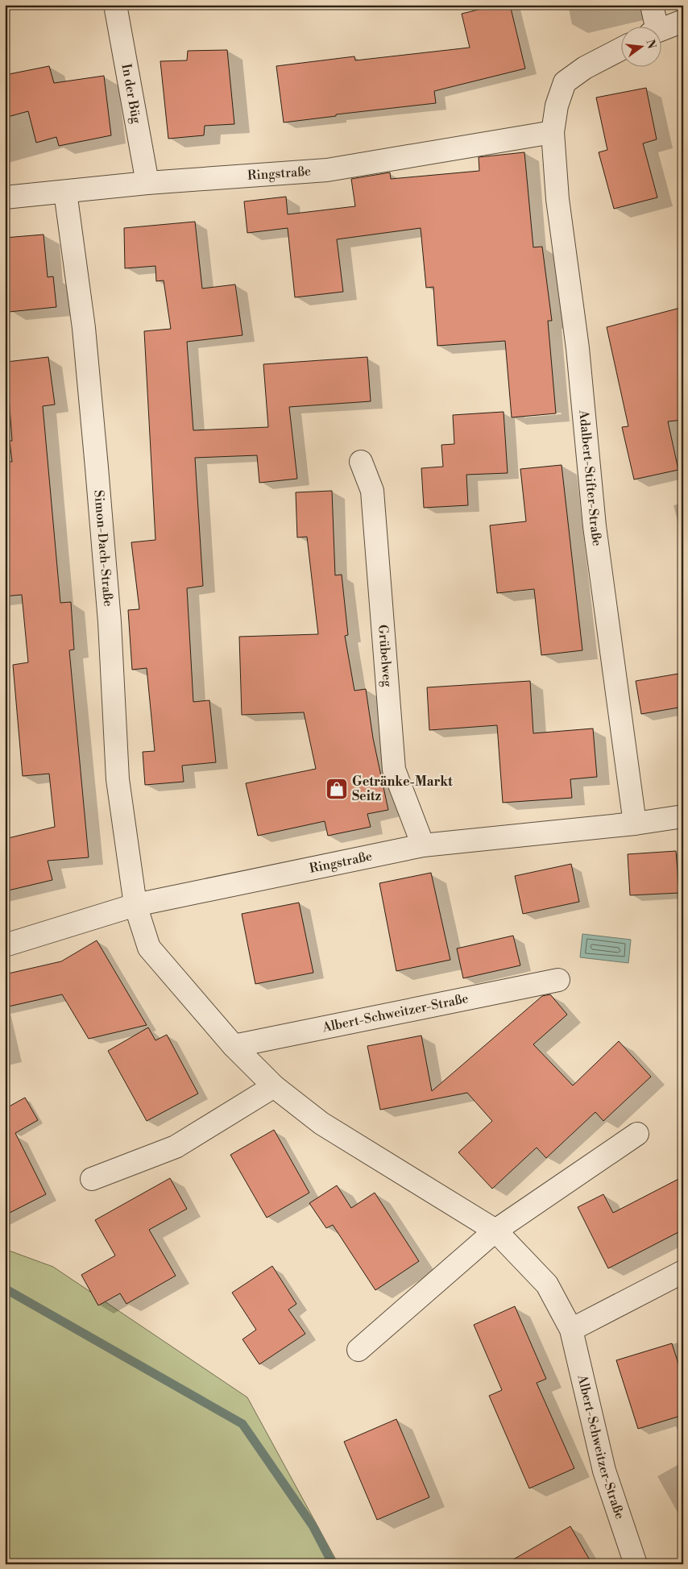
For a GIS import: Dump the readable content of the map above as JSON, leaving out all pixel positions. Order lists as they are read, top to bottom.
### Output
{
  "streets": {
    "street": [
      "In der Büg",
      "Ringstraße",
      "Adalbert-Stifter-Straße",
      "Simon-Dach-Straße",
      "Grübelweg",
      "Albert-Schweitzer-Straße"
    ]
  },
  "crossings": [
    ["In der Büg", "Ringstraße"],
    ["Ringstraße", "Adalbert-Stifter-Straße"],
    ["Ringstraße", "Simon-Dach-Straße"],
    ["Ringstraße", "Grübelweg"],
    ["Ringstraße", "Albert-Schweitzer-Straße"],
    ["Simon-Dach-Straße", "Albert-Schweitzer-Straße"]
  ],
  "places": {
    "shop": ["Getränke-Markt Seitz"]
  },
  "north": "right"
}
